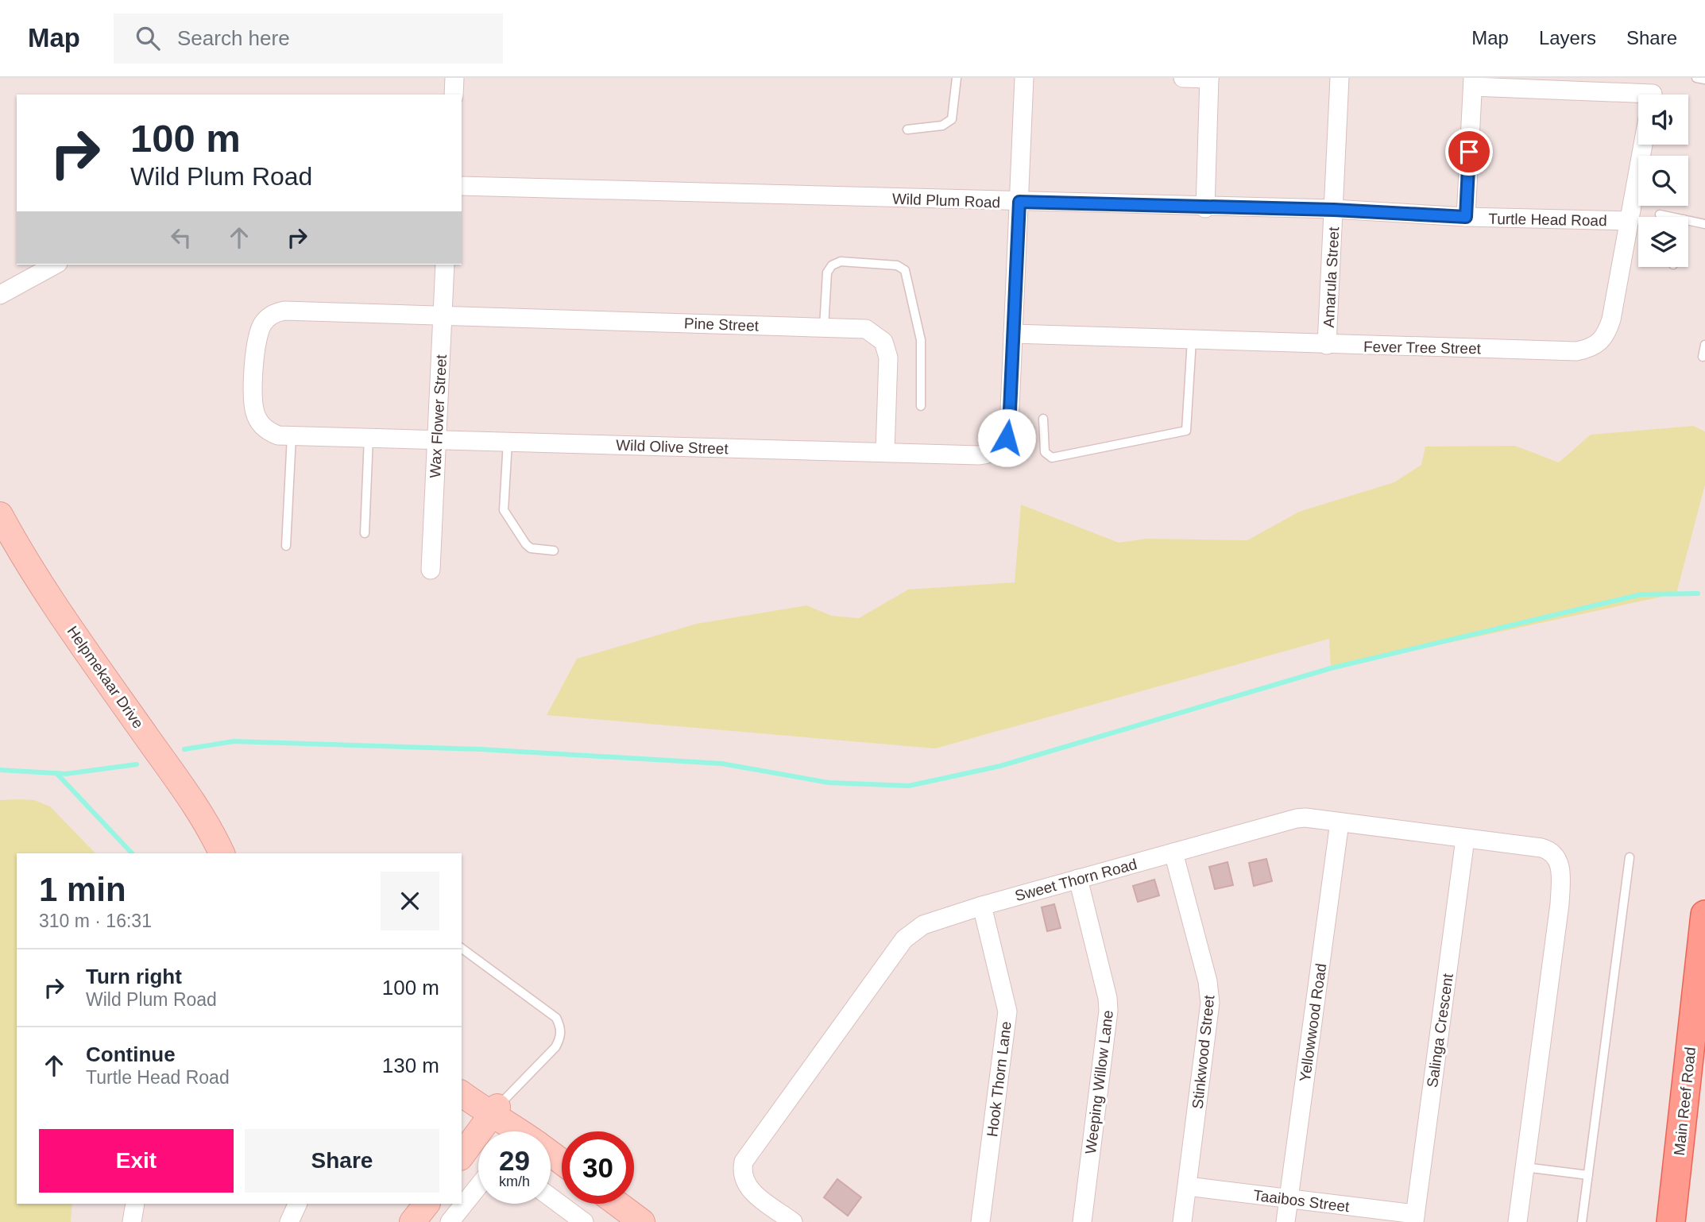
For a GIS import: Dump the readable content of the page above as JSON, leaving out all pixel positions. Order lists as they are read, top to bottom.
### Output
{
  "streets": {
    "main road": ["Main Reef Road"],
    "street": [
      "Wild Plum Road",
      "Turtle Head Road",
      "Amarula Street",
      "Pine Street",
      "Fever Tree Street",
      "Wax Flower Street",
      "Wild Olive Street",
      "Helpmekaar Drive",
      "Sweet Thorn Road",
      "Yellowwood Road",
      "Salinga Crescent",
      "Stinkwood Street",
      "Hook Thorn Lane",
      "Weeping Willow Lane",
      "Taaibos Street"
    ]
  },
  "crossings": [
    ["Wild Plum Road", "Turtle Head Road"],
    ["Wild Plum Road", "Amarula Street"],
    ["Wild Plum Road", "Wild Olive Street"],
    ["Turtle Head Road", "Amarula Street"],
    ["Turtle Head Road", "Fever Tree Street"],
    ["Amarula Street", "Fever Tree Street"],
    ["Pine Street", "Wax Flower Street"],
    ["Pine Street", "Wild Olive Street"],
    ["Fever Tree Street", "Wild Olive Street"],
    ["Wax Flower Street", "Wild Olive Street"],
    ["Sweet Thorn Road", "Yellowwood Road"],
    ["Sweet Thorn Road", "Salinga Crescent"],
    ["Sweet Thorn Road", "Stinkwood Street"],
    ["Sweet Thorn Road", "Hook Thorn Lane"],
    ["Sweet Thorn Road", "Weeping Willow Lane"],
    ["Yellowwood Road", "Taaibos Street"],
    ["Salinga Crescent", "Taaibos Street"],
    ["Stinkwood Street", "Taaibos Street"]
  ],
  "page": {
    "header": "Map",
    "search": "Search here",
    "nav": ["Map", "Layers", "Share"],
    "turn": ["100 m", "Wild Plum Road"],
    "heading": ["1 min", "310 m · 16:31"],
    "list": [
      {
        "name": "Turn right",
        "note": "Wild Plum Road",
        "value": "100 m"
      },
      {
        "name": "Continue",
        "note": "Turtle Head Road",
        "value": "130 m"
      }
    ],
    "buttons": ["Exit", "Share"],
    "speed": "29 km/h",
    "limit": "30"
  }
}
